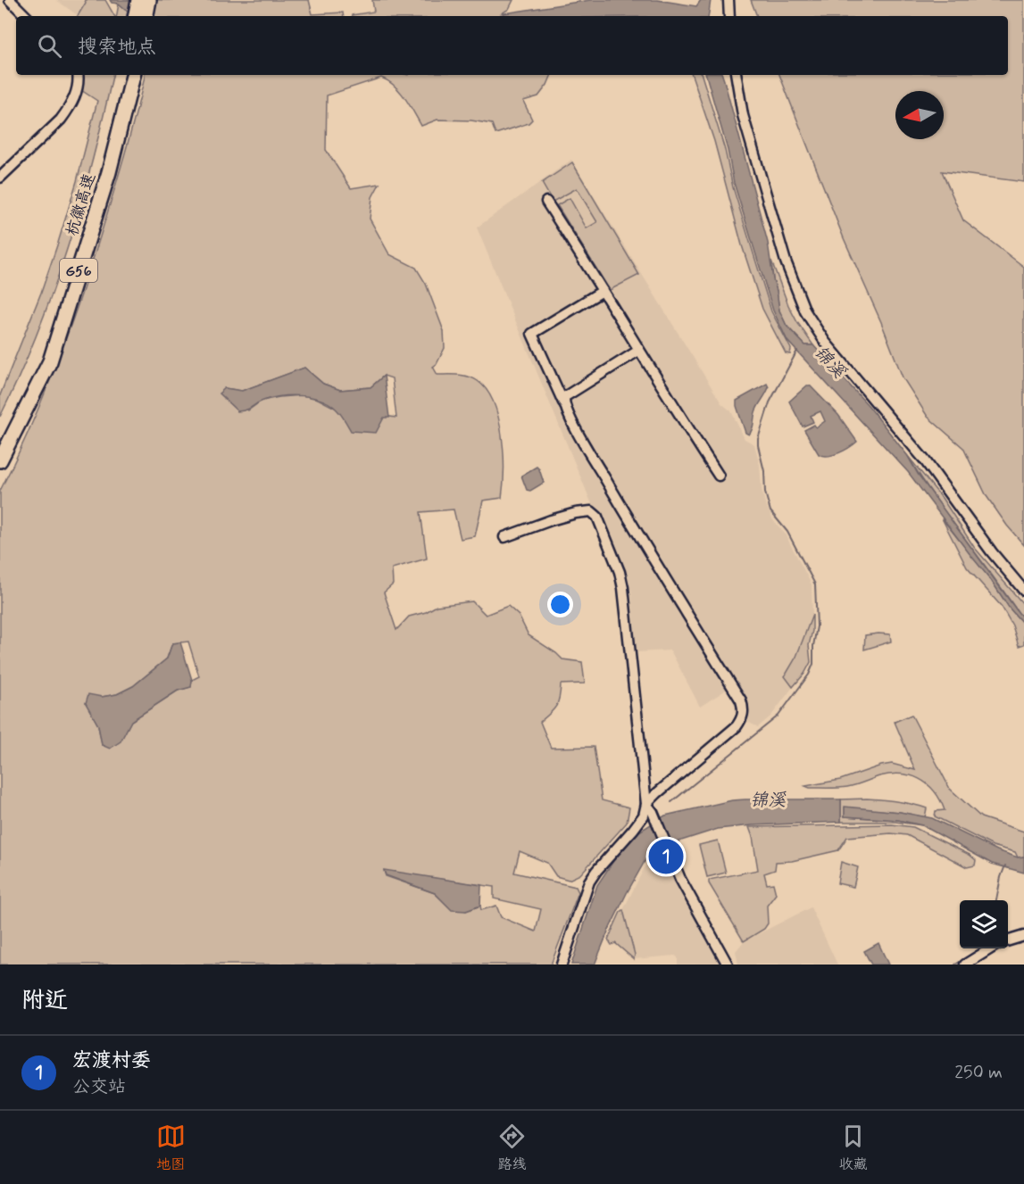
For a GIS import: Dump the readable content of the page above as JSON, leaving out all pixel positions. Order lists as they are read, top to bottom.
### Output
{
  "streets": {
    "highway": ["杭徽高速", "G56"]
  },
  "water": ["锦溪"],
  "north": "left",
  "page": {
    "search": "搜索地点",
    "pins": "1",
    "heading": "附近",
    "list": [
      {
        "mark": "1",
        "name": "宏渡村委",
        "note": "公交站",
        "value": "250 m"
      }
    ],
    "nav": ["地图", "路线", "收藏"]
  }
}
